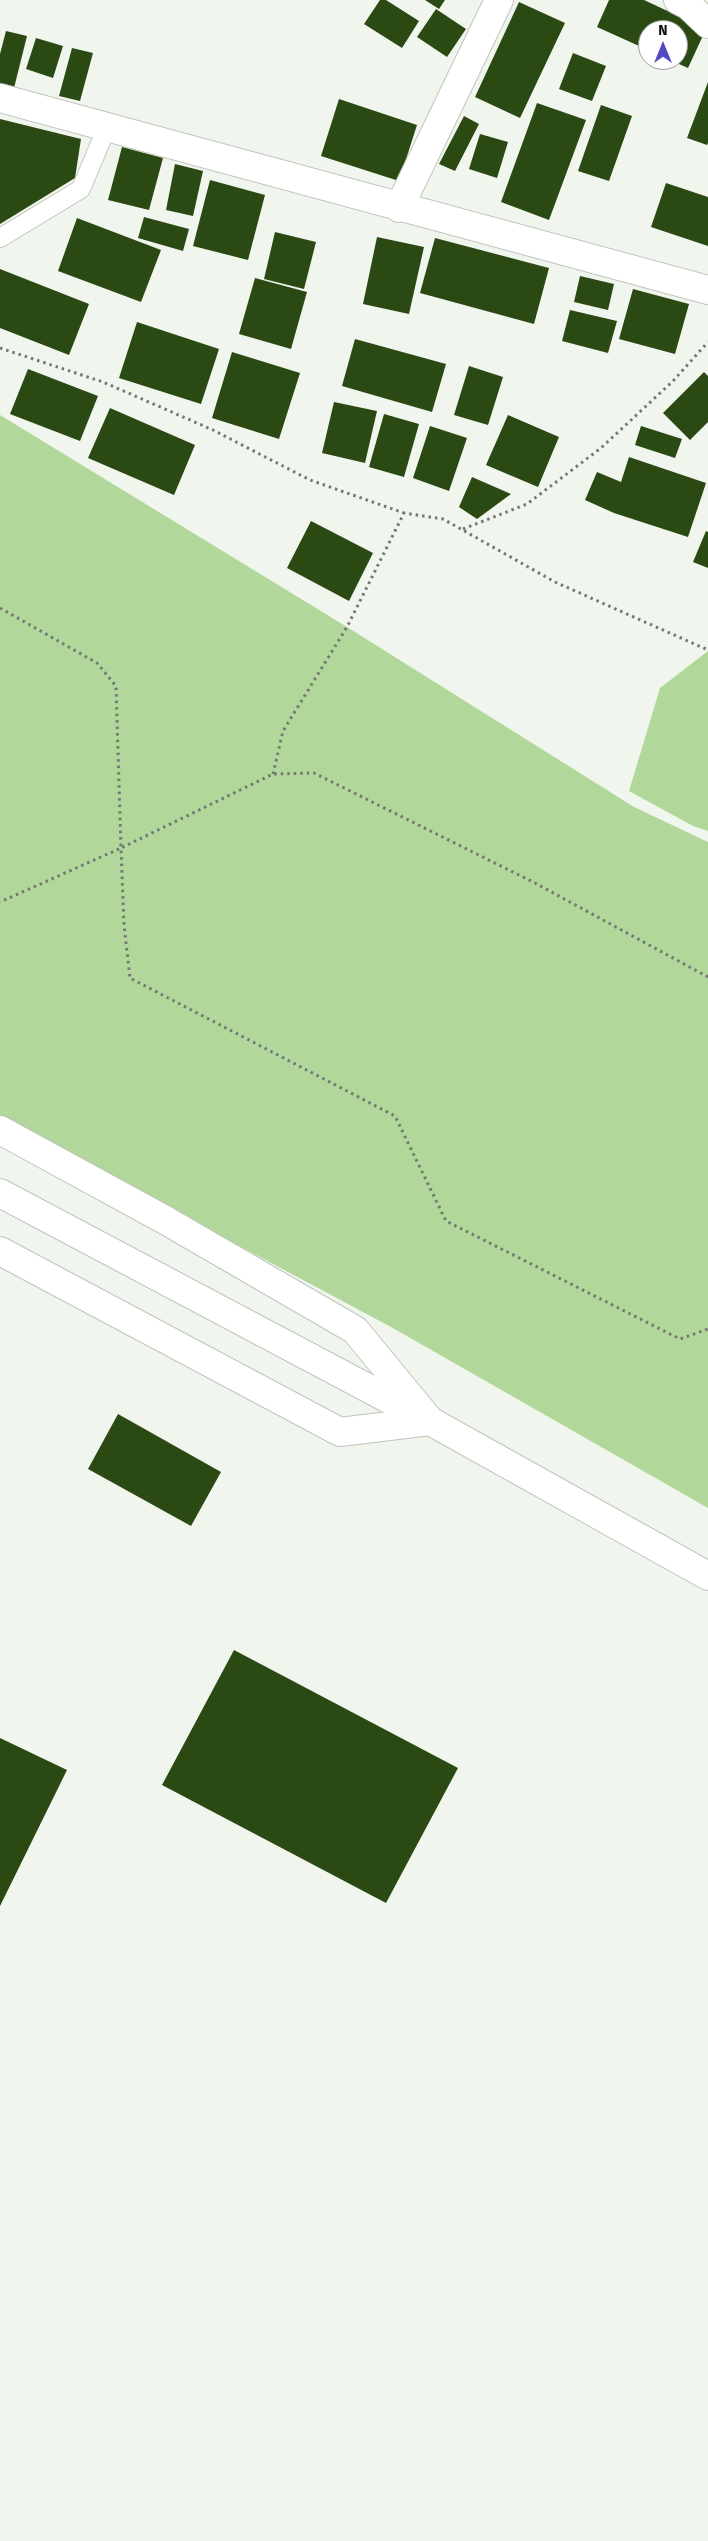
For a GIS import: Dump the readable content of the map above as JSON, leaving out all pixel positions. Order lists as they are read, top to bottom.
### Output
{
  "north": "top"
}
